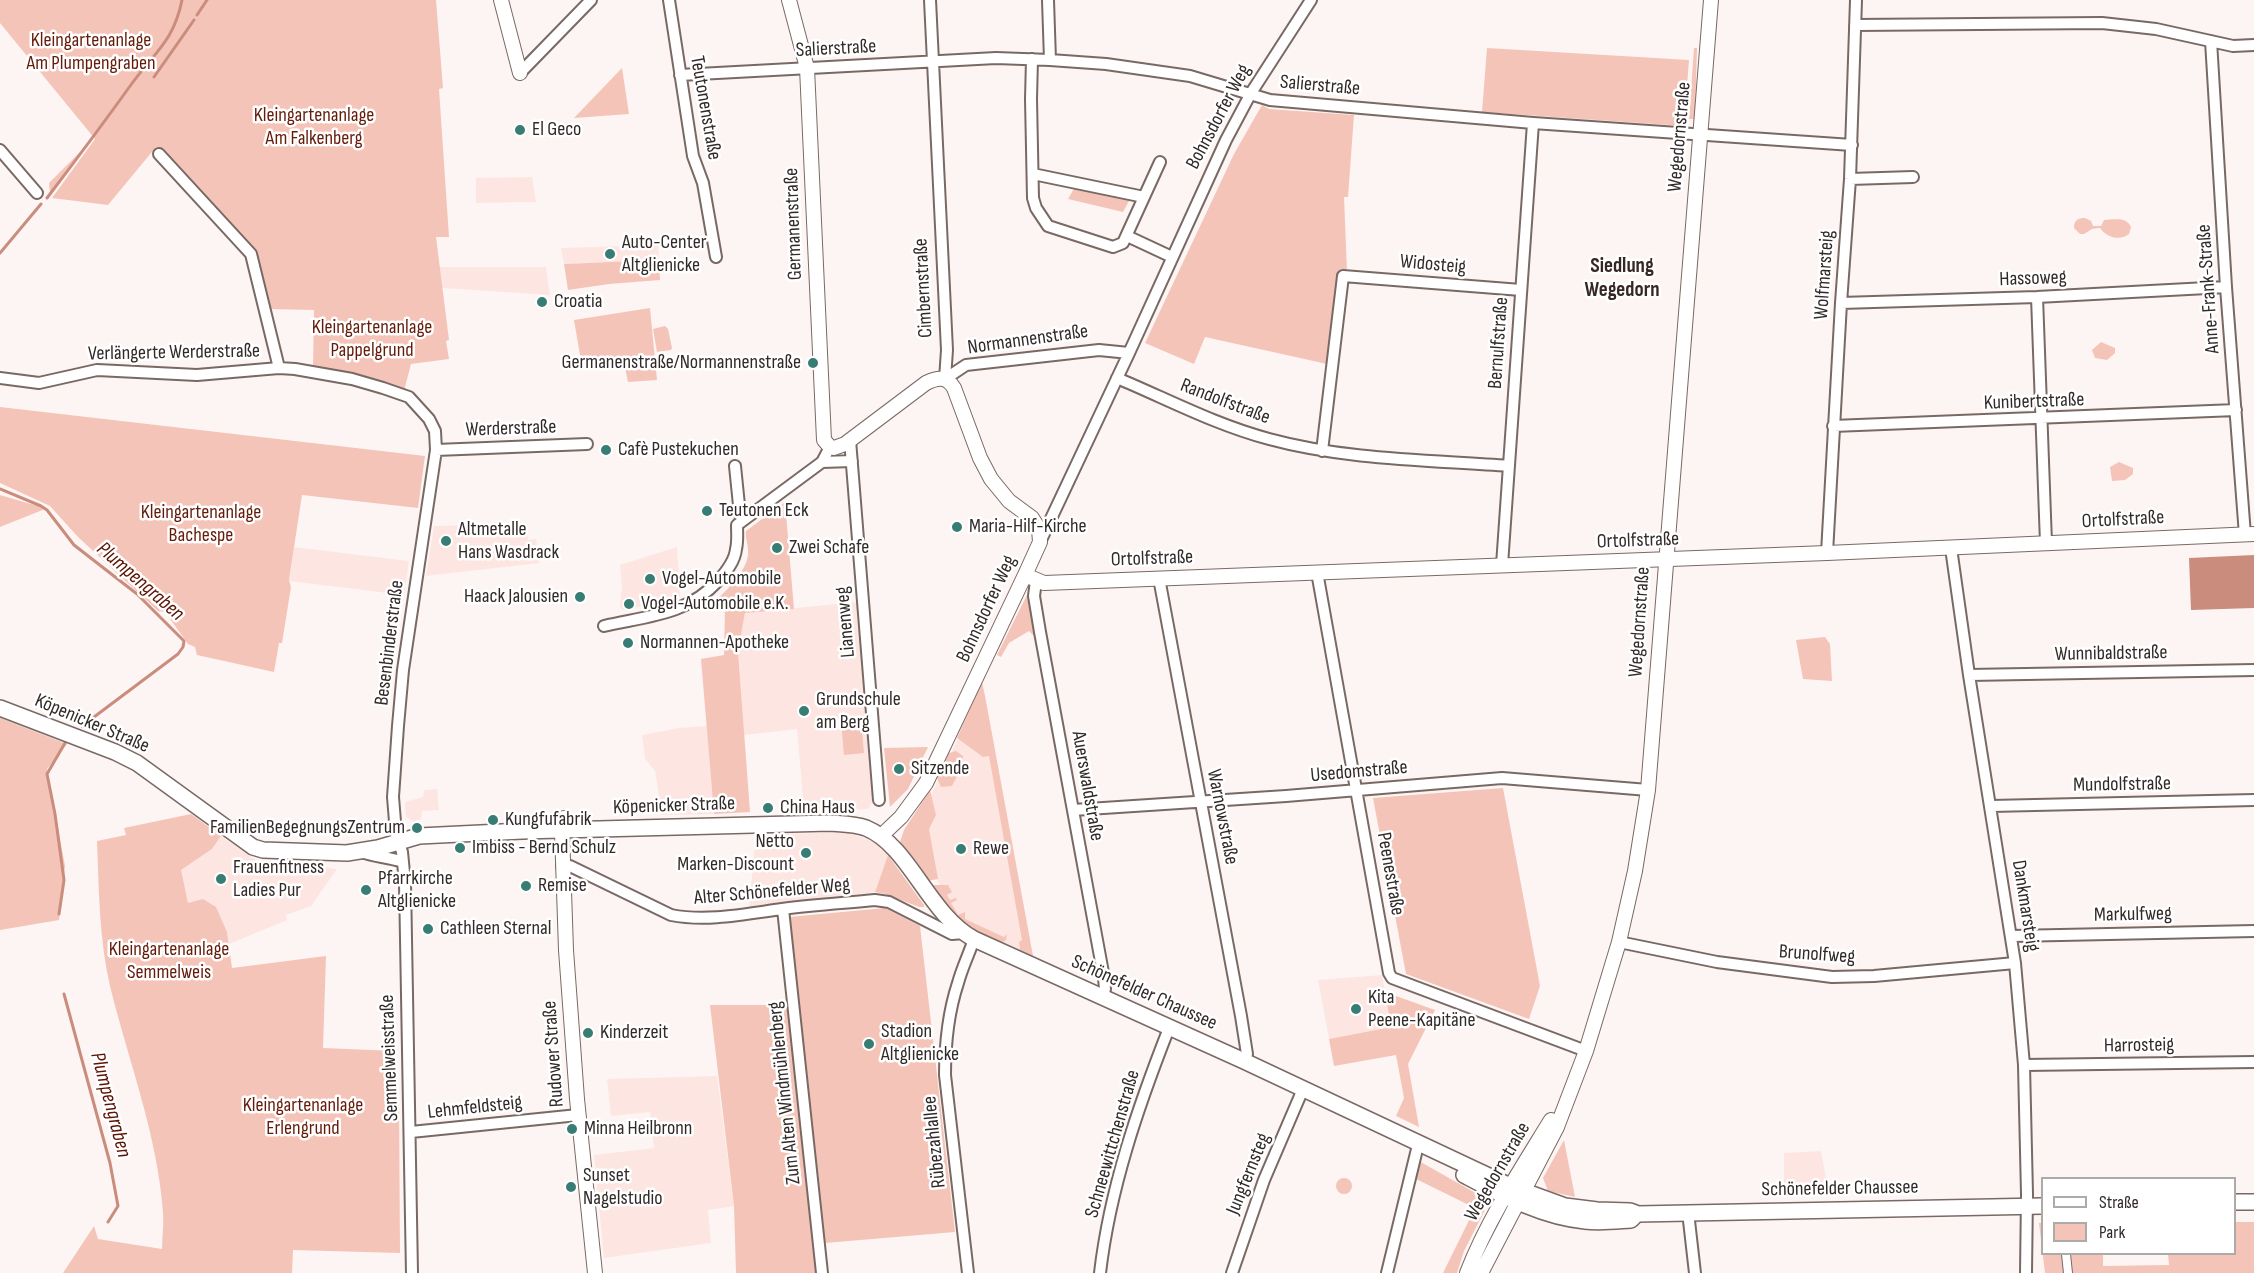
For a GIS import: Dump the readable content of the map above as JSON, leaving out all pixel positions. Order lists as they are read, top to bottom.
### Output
{
  "streets": {
    "main road": ["Köpenicker Straße", "Schönefelder Chaussee"],
    "street": [
      "Salierstraße",
      "Teutonenstraße",
      "Bohnsdorfer Weg",
      "Wegedornstraße",
      "Germanenstraße",
      "Widosteig",
      "Wolfmarsteig",
      "Hassoweg",
      "Cimbernstraße",
      "Anne-Frank-Straße",
      "Normannenstraße",
      "Bernulfstraße",
      "Verlängerte Werderstraße",
      "Randolfstraße",
      "Kunibertstraße",
      "Werderstraße",
      "Ortolfstraße",
      "Lianenweg",
      "Besenbinderstraße",
      "Wunnibaldstraße",
      "Usedomstraße",
      "Mundolfstraße",
      "Auerswaldstraße",
      "Warnowstraße",
      "Peenestraße",
      "Alter Schönefelder Weg",
      "Dankmarsteig",
      "Markulfweg",
      "Brunolfweg",
      "Harrosteig",
      "Rudower Straße",
      "Semmelweisstraße",
      "Zum Alten Windmühlenberg",
      "Lehmfeldsteig",
      "Rübezahlallee",
      "Schneewittchenstraße",
      "Jungfernsteg"
    ]
  },
  "crossings": [
    ["Salierstraße", "Teutonenstraße"],
    ["Salierstraße", "Bohnsdorfer Weg"],
    ["Salierstraße", "Wegedornstraße"],
    ["Salierstraße", "Germanenstraße"],
    ["Salierstraße", "Wolfmarsteig"],
    ["Salierstraße", "Cimbernstraße"],
    ["Salierstraße", "Bernulfstraße"],
    ["Bohnsdorfer Weg", "Normannenstraße"],
    ["Bohnsdorfer Weg", "Randolfstraße"],
    ["Bohnsdorfer Weg", "Ortolfstraße"],
    ["Bohnsdorfer Weg", "Köpenicker Straße"],
    ["Bohnsdorfer Weg", "Auerswaldstraße"],
    ["Bohnsdorfer Weg", "Schönefelder Chaussee"],
    ["Wegedornstraße", "Ortolfstraße"],
    ["Wegedornstraße", "Usedomstraße"],
    ["Wegedornstraße", "Peenestraße"],
    ["Wegedornstraße", "Brunolfweg"],
    ["Wegedornstraße", "Schönefelder Chaussee"],
    ["Germanenstraße", "Normannenstraße"],
    ["Widosteig", "Bernulfstraße"],
    ["Widosteig", "Randolfstraße"],
    ["Wolfmarsteig", "Hassoweg"],
    ["Wolfmarsteig", "Kunibertstraße"],
    ["Wolfmarsteig", "Ortolfstraße"],
    ["Hassoweg", "Anne-Frank-Straße"],
    ["Cimbernstraße", "Normannenstraße"],
    ["Anne-Frank-Straße", "Kunibertstraße"],
    ["Anne-Frank-Straße", "Ortolfstraße"],
    ["Normannenstraße", "Lianenweg"],
    ["Bernulfstraße", "Randolfstraße"],
    ["Bernulfstraße", "Ortolfstraße"],
    ["Verlängerte Werderstraße", "Werderstraße"],
    ["Verlängerte Werderstraße", "Besenbinderstraße"],
    ["Werderstraße", "Besenbinderstraße"],
    ["Ortolfstraße", "Auerswaldstraße"],
    ["Ortolfstraße", "Warnowstraße"],
    ["Ortolfstraße", "Peenestraße"],
    ["Ortolfstraße", "Dankmarsteig"],
    ["Besenbinderstraße", "Köpenicker Straße"],
    ["Besenbinderstraße", "Semmelweisstraße"],
    ["Wunnibaldstraße", "Dankmarsteig"],
    ["Köpenicker Straße", "Schönefelder Chaussee"],
    ["Köpenicker Straße", "Rudower Straße"],
    ["Köpenicker Straße", "Semmelweisstraße"],
    ["Usedomstraße", "Auerswaldstraße"],
    ["Usedomstraße", "Warnowstraße"],
    ["Usedomstraße", "Peenestraße"],
    ["Mundolfstraße", "Dankmarsteig"],
    ["Auerswaldstraße", "Schönefelder Chaussee"],
    ["Warnowstraße", "Schönefelder Chaussee"],
    ["Alter Schönefelder Weg", "Schönefelder Chaussee"],
    ["Alter Schönefelder Weg", "Rudower Straße"],
    ["Alter Schönefelder Weg", "Zum Alten Windmühlenberg"],
    ["Alter Schönefelder Weg", "Rübezahlallee"],
    ["Dankmarsteig", "Markulfweg"],
    ["Dankmarsteig", "Brunolfweg"],
    ["Dankmarsteig", "Schönefelder Chaussee"],
    ["Dankmarsteig", "Harrosteig"],
    ["Schönefelder Chaussee", "Rübezahlallee"],
    ["Schönefelder Chaussee", "Schneewittchenstraße"],
    ["Schönefelder Chaussee", "Jungfernsteg"],
    ["Rudower Straße", "Lehmfeldsteig"],
    ["Semmelweisstraße", "Lehmfeldsteig"]
  ],
  "districts": ["Siedlung Wegedorn"],
  "water": ["Plumpengraben"],
  "parks": [
    "Kleingartenanlage Am Plumpengraben",
    "Kleingartenanlage Am Falkenberg",
    "Kleingartenanlage Pappelgrund",
    "Kleingartenanlage Bachespe",
    "Kleingartenanlage Semmelweis",
    "Kleingartenanlage Erlengrund"
  ],
  "places": [
    "El Geco",
    "Auto-Center Altglienicke",
    "Croatia",
    "Germanenstraße/Normannenstraße",
    "Cafè Pustekuchen",
    "Teutonen Eck",
    "Maria-Hilf-Kirche",
    "Altmetalle Hans Wasdrack",
    "Zwei Schafe",
    "Vogel-Automobile",
    "Haack Jalousien",
    "Vogel-Automobile e.K.",
    "Normannen-Apotheke",
    "Grundschule am Berg",
    "Sitzende",
    "China Haus",
    "Kungfufabrik",
    "FamilienBegegnungsZentrum",
    "Imbiss - Bernd Schulz",
    "Rewe",
    "Netto Marken-Discount",
    "Frauenfitness Ladies Pur",
    "Remise",
    "Pfarrkirche Altglienicke",
    "Cathleen Sternal",
    "Kita Peene-Kapitäne",
    "Kinderzeit",
    "Stadion Altglienicke",
    "Minna Heilbronn",
    "Sunset Nagelstudio"
  ],
  "legend": ["Straße", "Park"]
}
